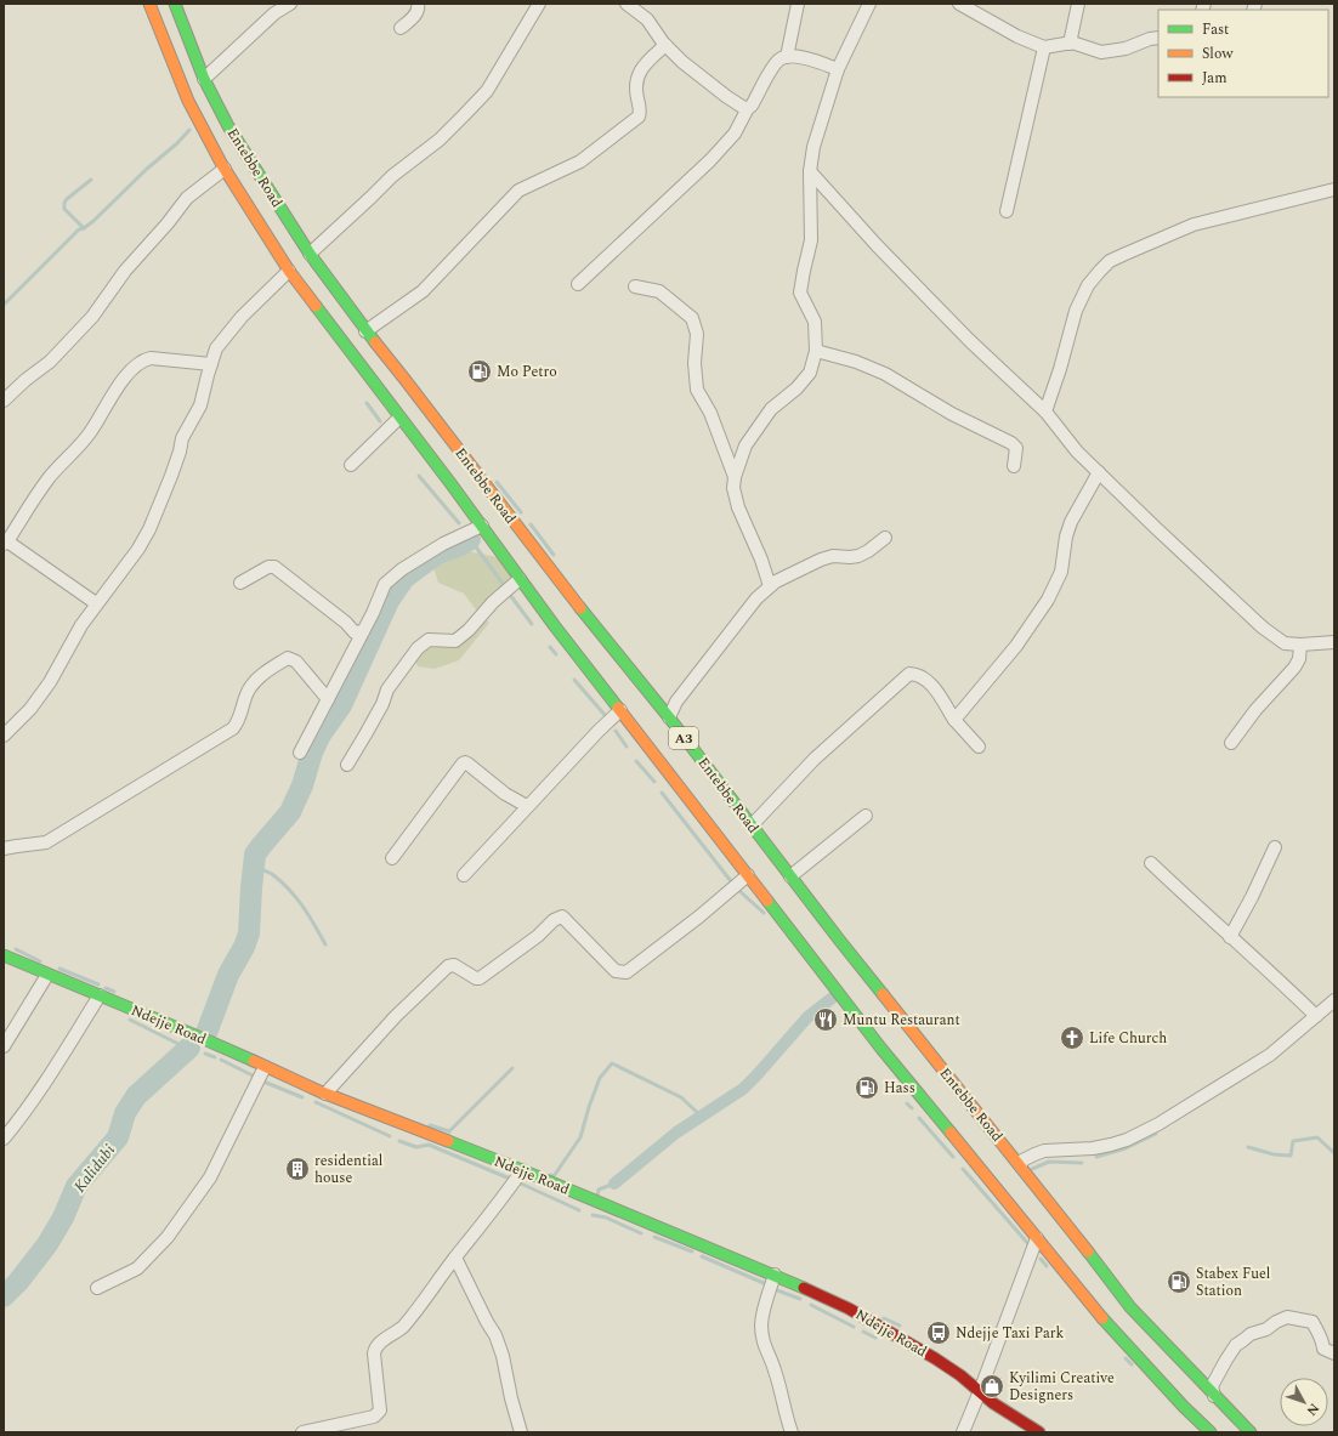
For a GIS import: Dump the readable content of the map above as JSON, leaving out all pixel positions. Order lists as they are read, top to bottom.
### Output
{
  "streets": {
    "main road": ["Entebbe Road", "A3", "Ndejje Road"]
  },
  "water": ["Kalidubi"],
  "places": {
    "fuel station": ["Mo Petro", "Hass", "Stabex Fuel Station"],
    "restaurant": ["Muntu Restaurant"],
    "church": ["Life Church"],
    "building": ["residential house"],
    "bus stop": ["Ndejje Taxi Park"],
    "shop": ["Kyilimi Creative Designers"]
  },
  "legend": ["Fast", "Slow", "Jam"],
  "north": "bottom right"
}
